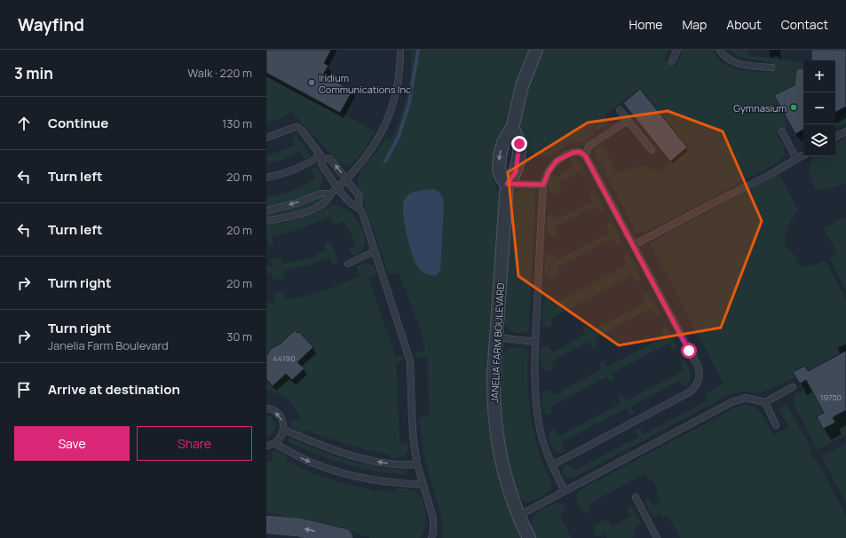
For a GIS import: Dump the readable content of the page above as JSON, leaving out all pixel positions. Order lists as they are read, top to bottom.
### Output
{
  "streets": {
    "street": ["JANELIA FARM BOULEVARD"]
  },
  "places": ["Iridium Communications Inc", "Gymnasium"],
  "house_numbers": ["44190", "19750"],
  "page": {
    "header": "Wayfind",
    "nav": [
      "Home",
      "Map",
      "About",
      "Contact"
    ],
    "heading": ["3 min", "Walk · 220 m"],
    "map_buttons": ["+", "−"],
    "list": [
      ["Continue", "130 m"],
      ["Turn left", "20 m"],
      ["Turn left", "20 m"],
      ["Turn right", "20 m"],
      ["Turn right", "Janelia Farm Boulevard", "30 m"],
      "Arrive at destination"
    ],
    "buttons": ["Save", "Share"]
  }
}
